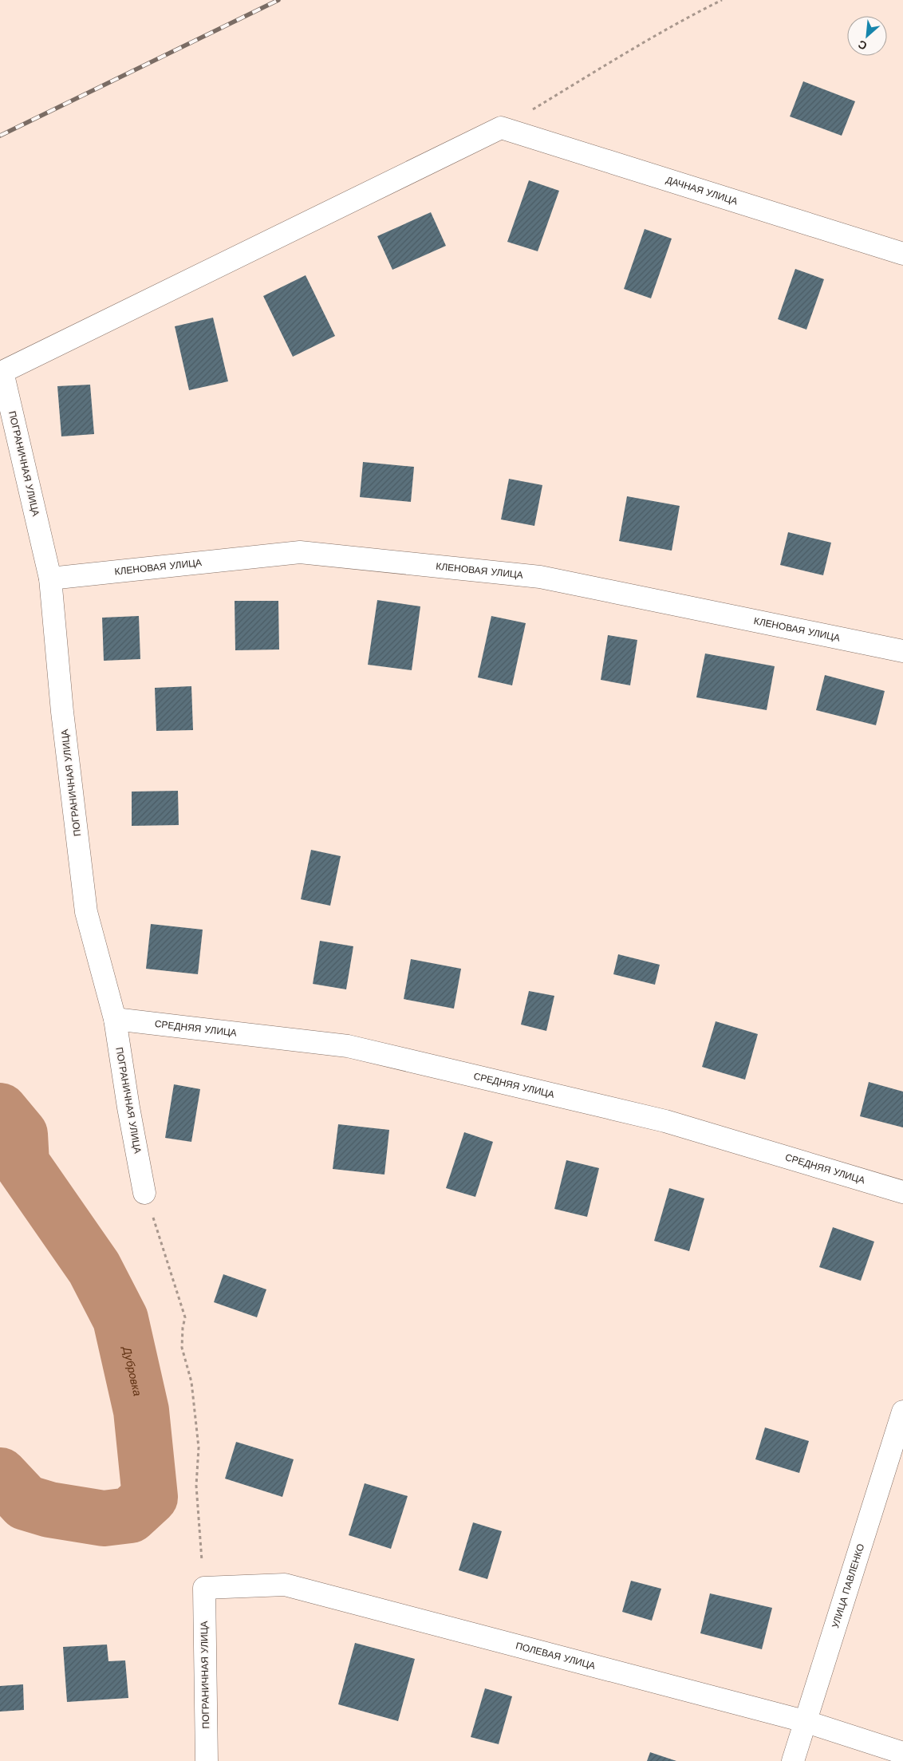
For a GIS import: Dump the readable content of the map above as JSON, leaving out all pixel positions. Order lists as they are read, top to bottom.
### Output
{
  "streets": {
    "street": [
      "ДАЧНАЯ УЛИЦА",
      "ПОГРАНИЧНАЯ УЛИЦА",
      "КЛЕНОВАЯ УЛИЦА",
      "СРЕДНЯЯ УЛИЦА",
      "УЛИЦА ПАВЛЕНКО",
      "ПОЛЕВАЯ УЛИЦА"
    ]
  },
  "crossings": [
    ["ДАЧНАЯ УЛИЦА", "ПОГРАНИЧНАЯ УЛИЦА"],
    ["ПОГРАНИЧНАЯ УЛИЦА", "КЛЕНОВАЯ УЛИЦА"],
    ["ПОГРАНИЧНАЯ УЛИЦА", "СРЕДНЯЯ УЛИЦА"],
    ["ПОГРАНИЧНАЯ УЛИЦА", "ПОЛЕВАЯ УЛИЦА"],
    ["УЛИЦА ПАВЛЕНКО", "ПОЛЕВАЯ УЛИЦА"]
  ],
  "water": ["Дубровка"],
  "north": "bottom left"
}
